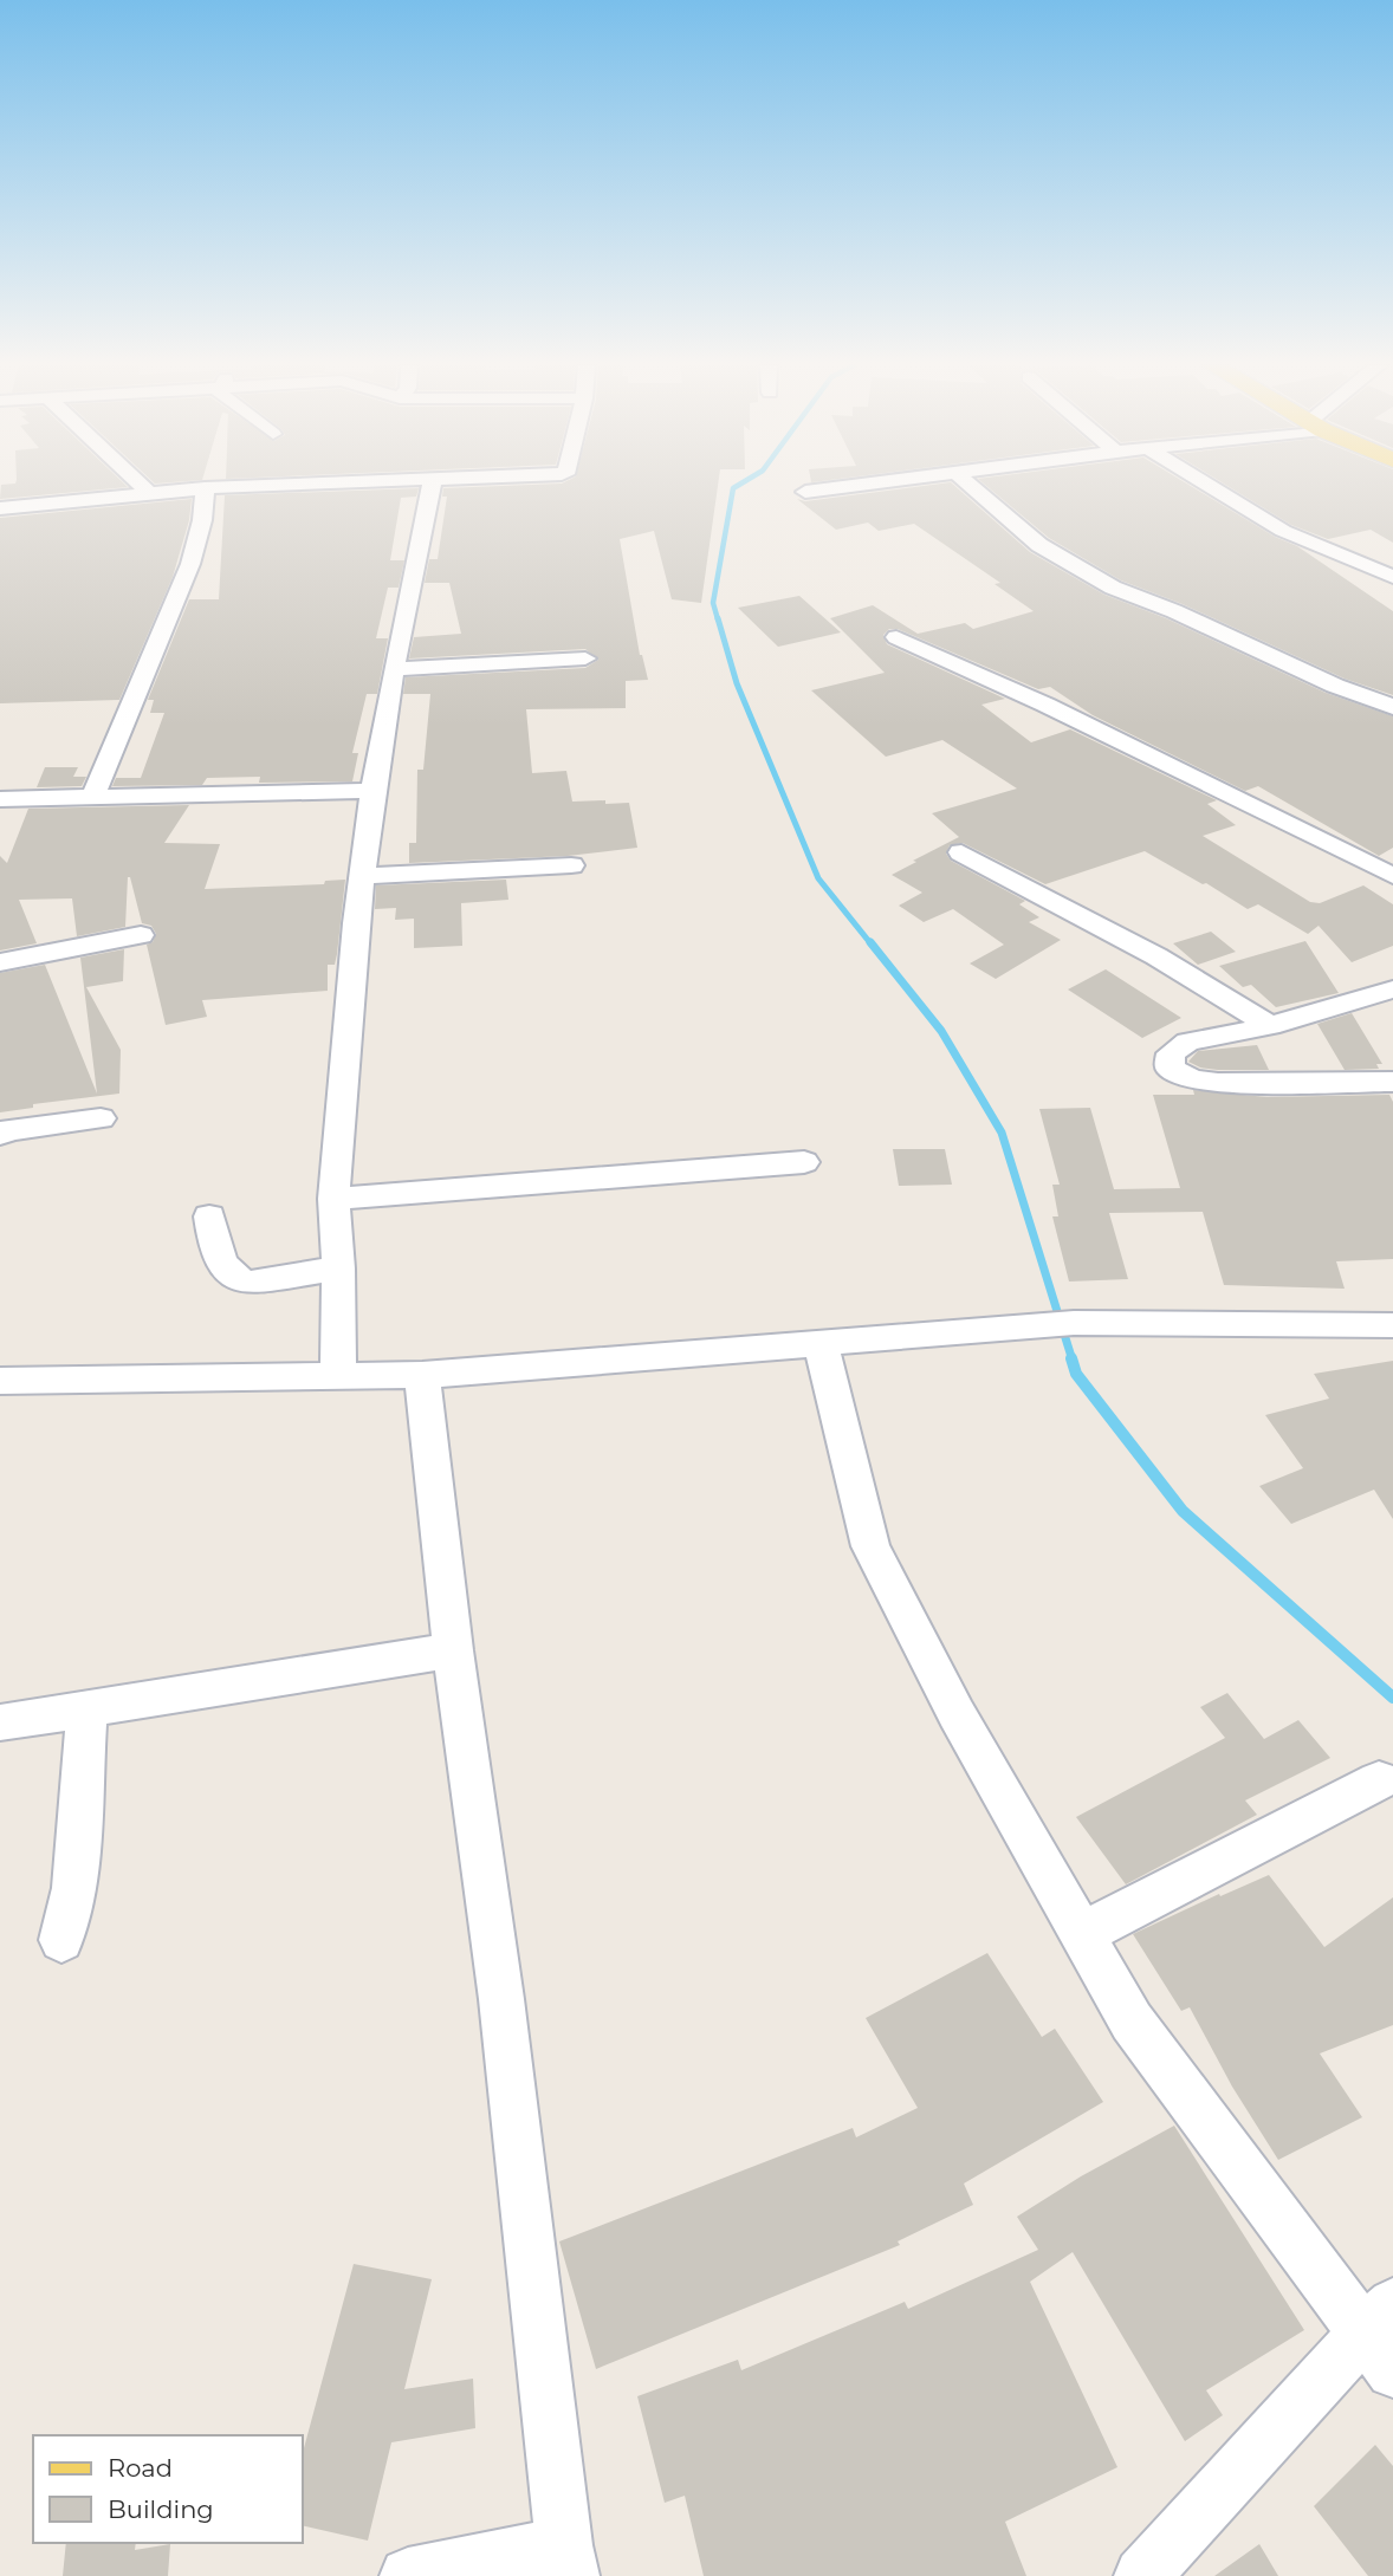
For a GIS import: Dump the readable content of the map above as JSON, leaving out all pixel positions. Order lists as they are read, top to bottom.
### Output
{
  "legend": ["Road", "Building"]
}
